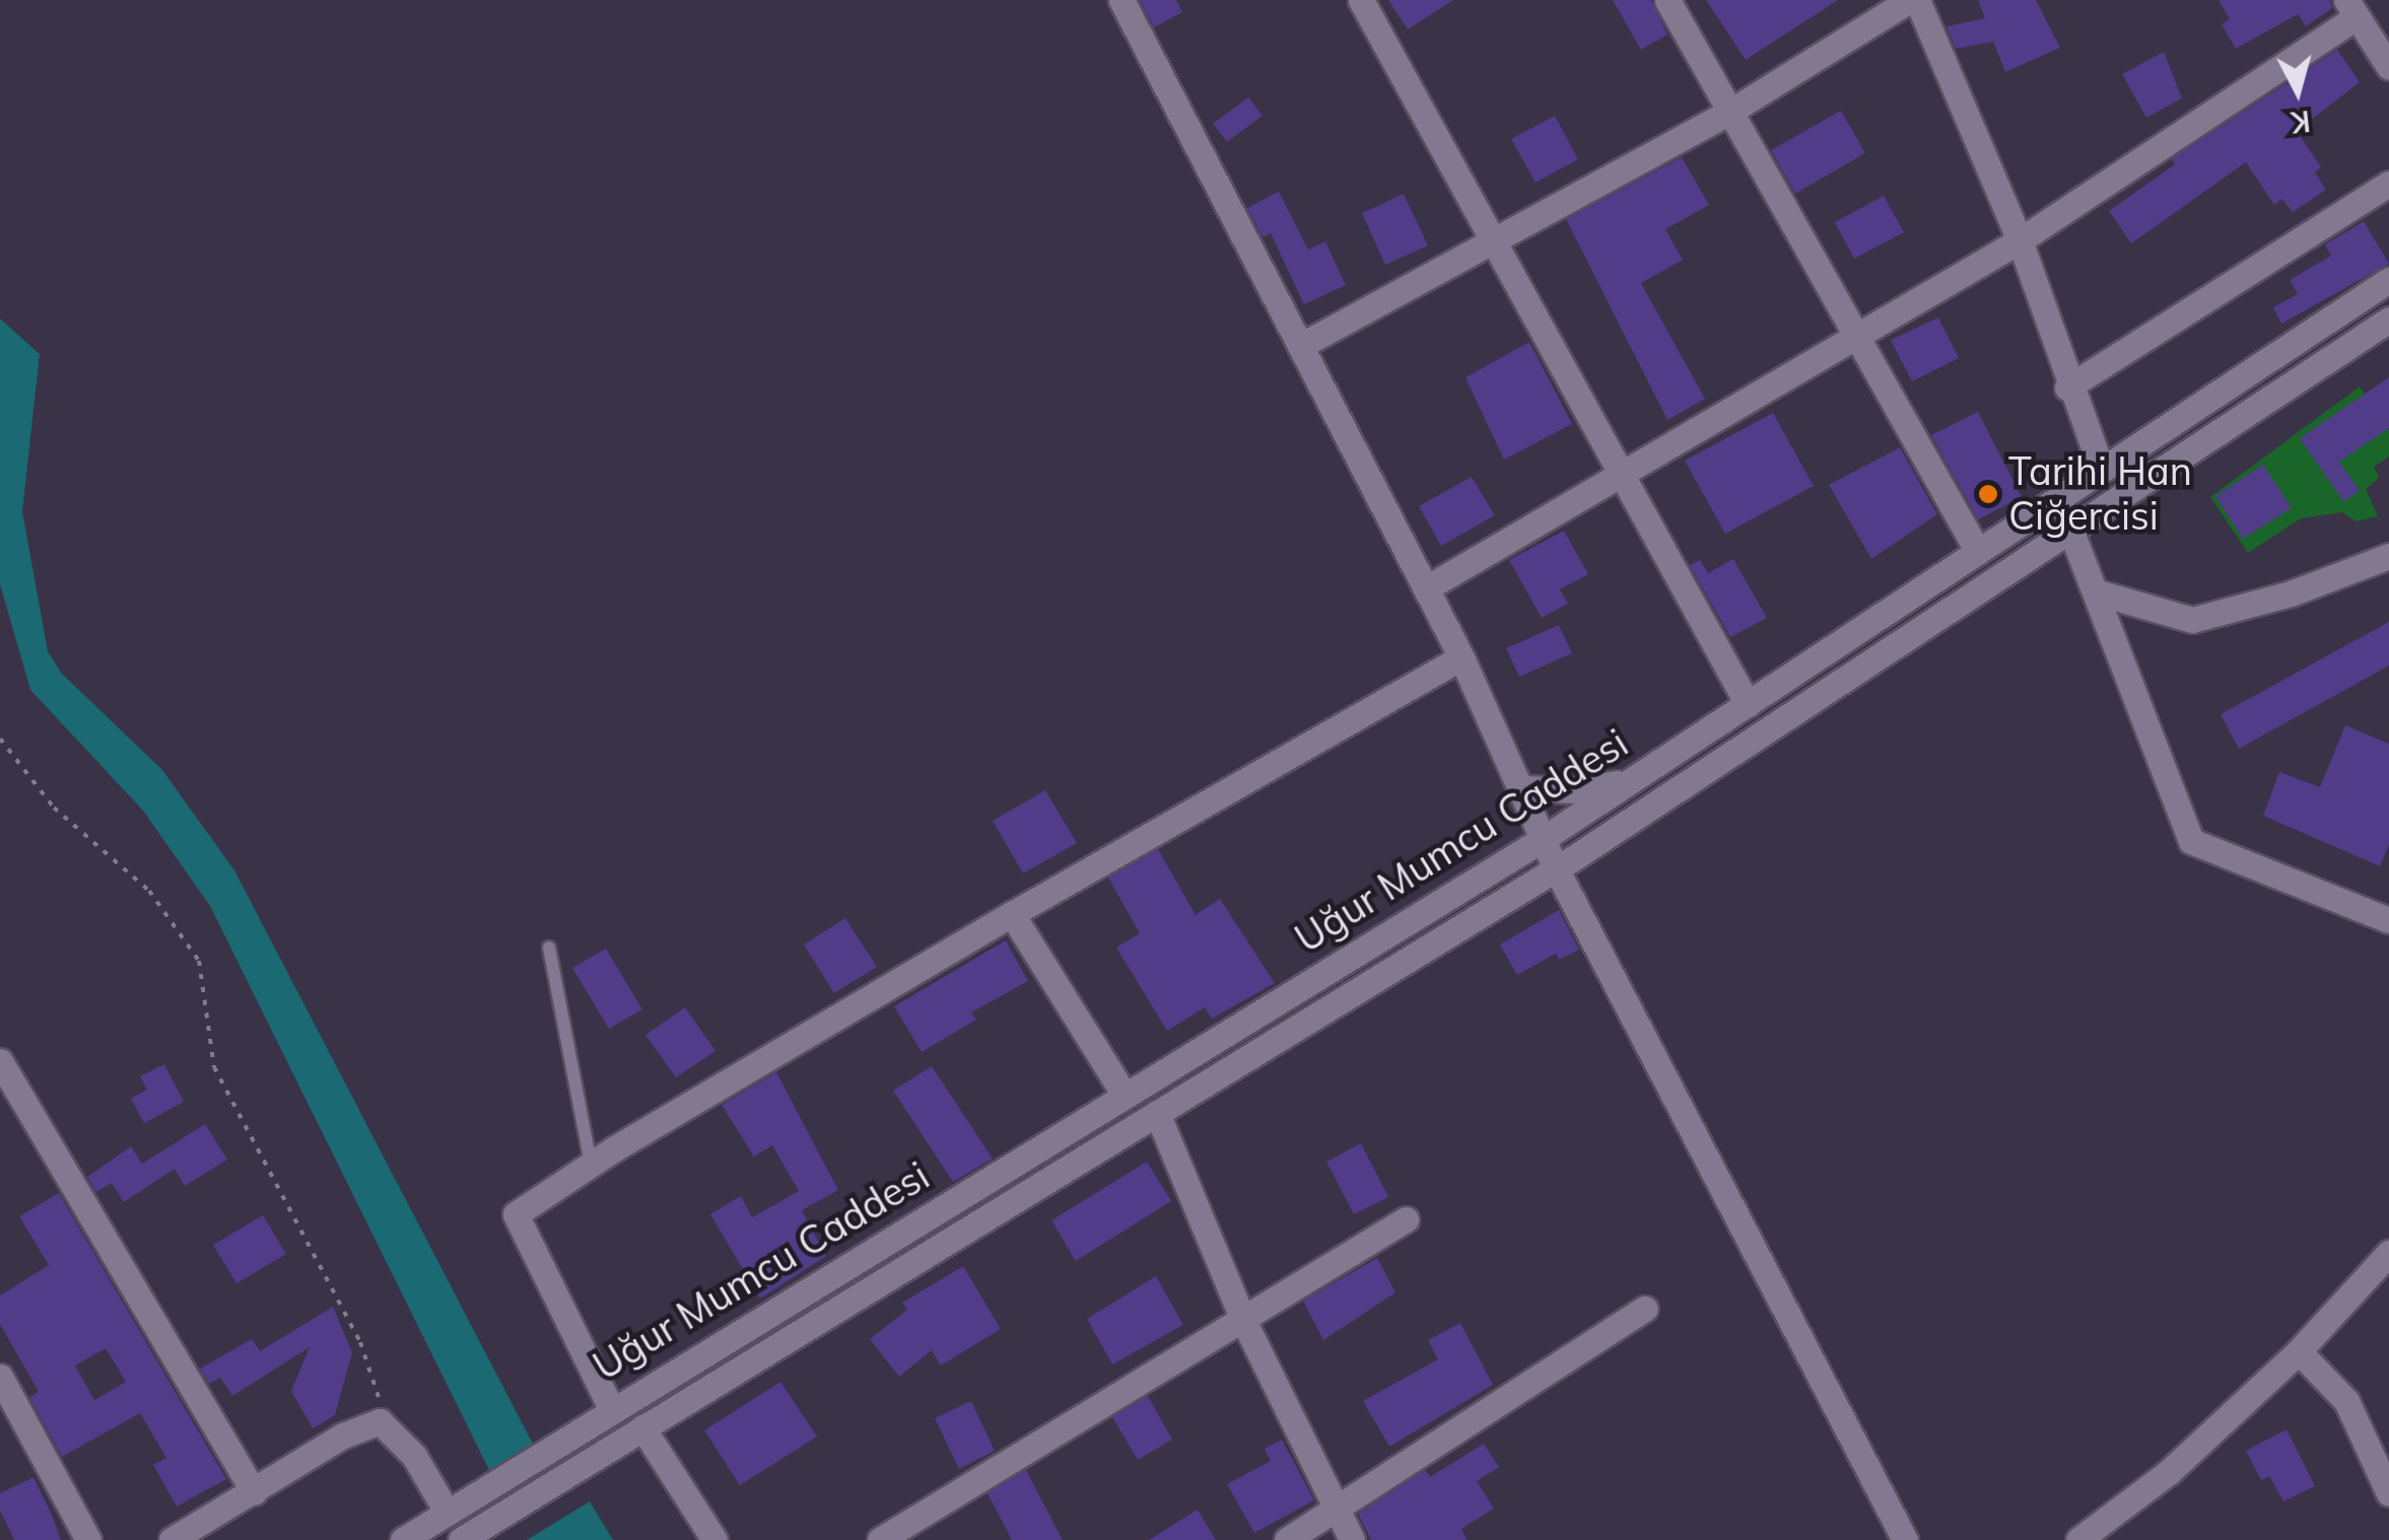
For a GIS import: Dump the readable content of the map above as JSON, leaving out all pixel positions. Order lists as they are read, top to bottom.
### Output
{
  "streets": {
    "street": ["Uğur Mumcu Caddesi"]
  },
  "places": ["Tarihi Han Ciğercisi"],
  "north": "bottom"
}
